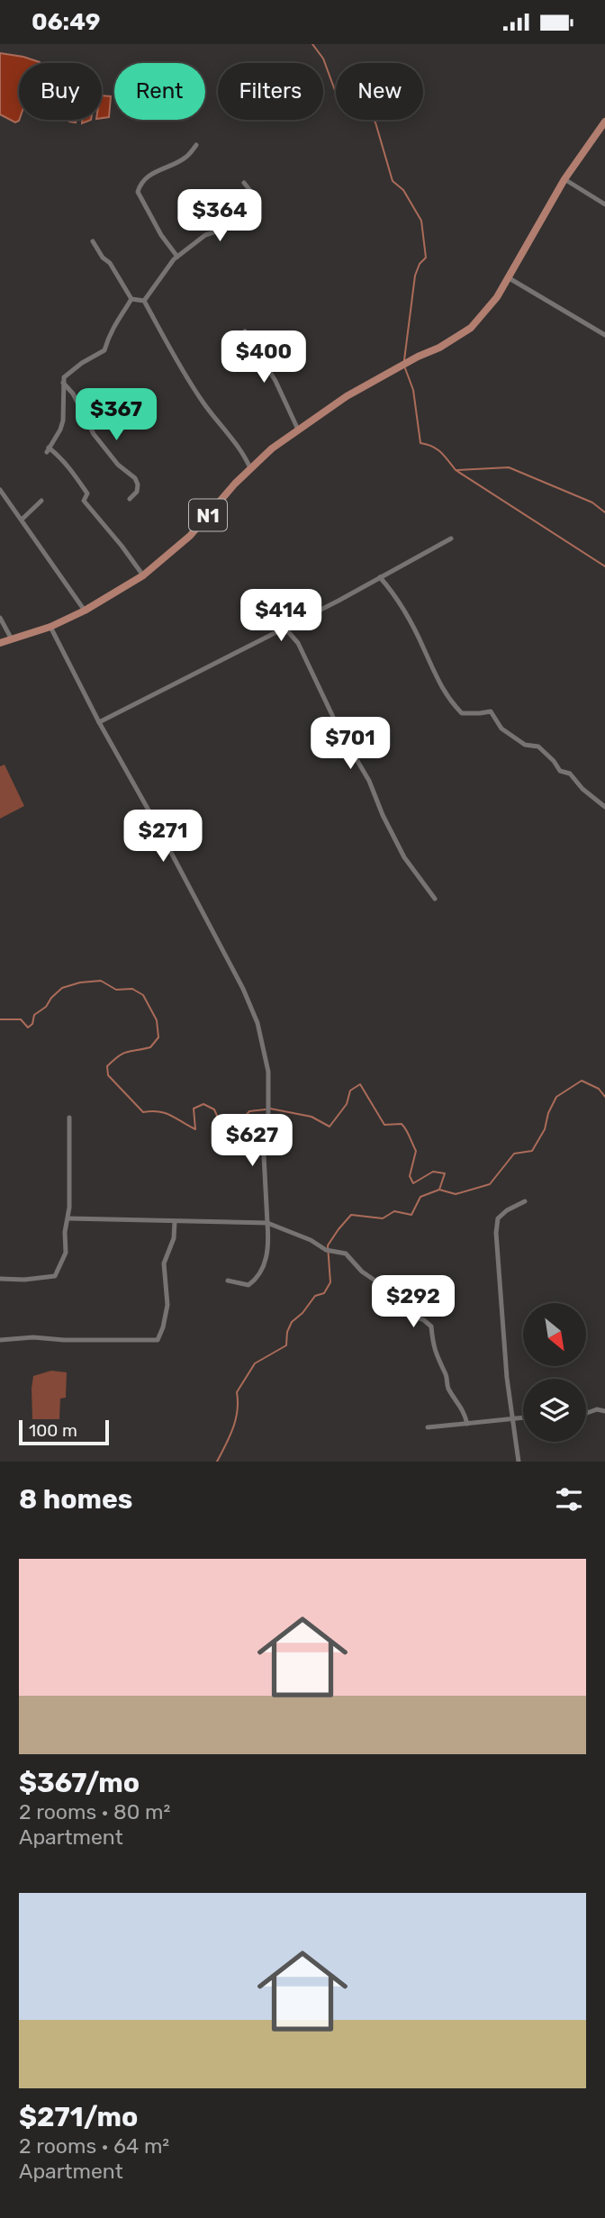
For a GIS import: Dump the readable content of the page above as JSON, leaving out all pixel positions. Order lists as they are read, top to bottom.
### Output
{
  "streets": {
    "main road": ["N1"]
  },
  "scale_bar": "100 m",
  "north": "bottom right",
  "page": {
    "status": "06:49",
    "chip": [
      "Buy",
      "Rent",
      "Filters",
      "New"
    ],
    "price": [
      "$364",
      "$400",
      "$367",
      "$414",
      "$701",
      "$271",
      "$627",
      "$292"
    ],
    "scale": "100 m",
    "heading": "8 homes",
    "list": [
      {
        "name": "$367/mo",
        "note": "2 rooms · 80 m² · Apartment"
      },
      {
        "name": "$271/mo",
        "note": "2 rooms · 64 m² · Apartment"
      }
    ]
  }
}
